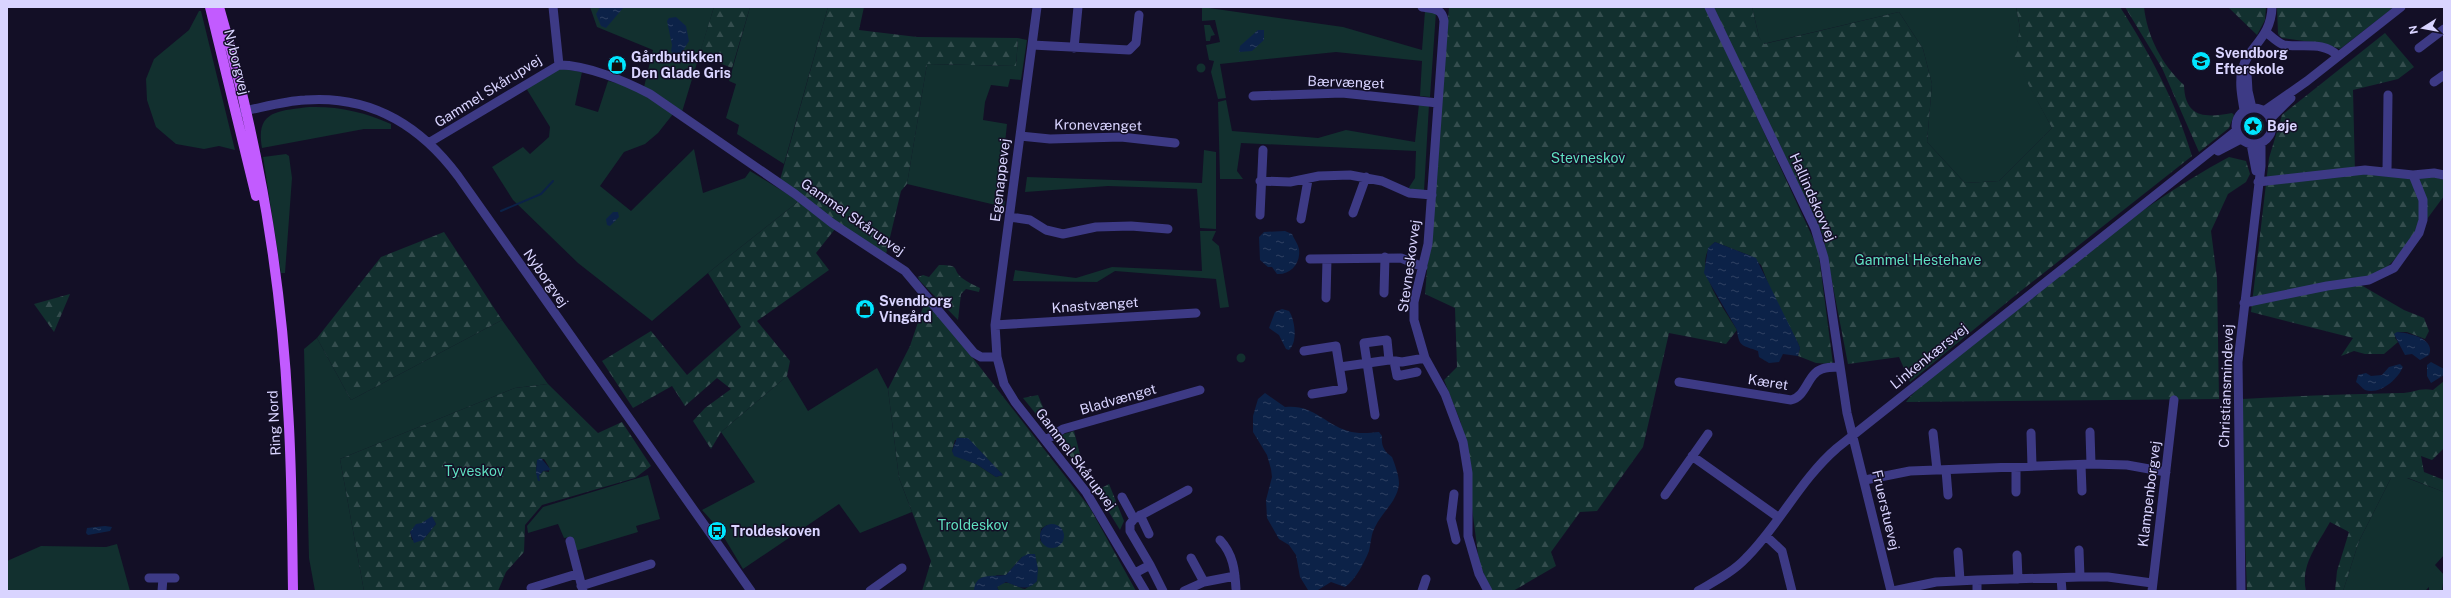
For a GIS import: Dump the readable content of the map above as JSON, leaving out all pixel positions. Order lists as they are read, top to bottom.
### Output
{
  "streets": {
    "main road": ["Nyborgvej", "Ring Nord"],
    "street": [
      "Bærvænget",
      "Gammel Skårupvej",
      "Kronevænget",
      "Egenappevej",
      "Hallindskovvej",
      "Stevneskovvej",
      "Knastvænget",
      "Linkenkærsvej",
      "Kæret",
      "Christiansmindevej",
      "Bladvænget",
      "Klampenborgvej",
      "Fruerstuevej"
    ]
  },
  "crossings": [
    ["Nyborgvej", "Gammel Skårupvej"],
    ["Nyborgvej", "Ring Nord"],
    ["Bærvænget", "Stevneskovvej"],
    ["Gammel Skårupvej", "Egenappevej"],
    ["Gammel Skårupvej", "Bladvænget"],
    ["Kronevænget", "Egenappevej"],
    ["Egenappevej", "Knastvænget"],
    ["Hallindskovvej", "Linkenkærsvej"],
    ["Hallindskovvej", "Kæret"],
    ["Hallindskovvej", "Fruerstuevej"],
    ["Linkenkærsvej", "Christiansmindevej"],
    ["Linkenkærsvej", "Fruerstuevej"]
  ],
  "parks": [
    "Stevneskov",
    "Gammel Hestehave",
    "Tyveskov",
    "Troldeskov"
  ],
  "places": {
    "school or university": ["Svendborg Efterskole"],
    "shop": ["Gårdbutikken Den Glade Gris", "Svendborg Vingård"],
    "place": ["Bøje"],
    "bus stop": ["Troldeskoven"]
  },
  "north": "left"
}
